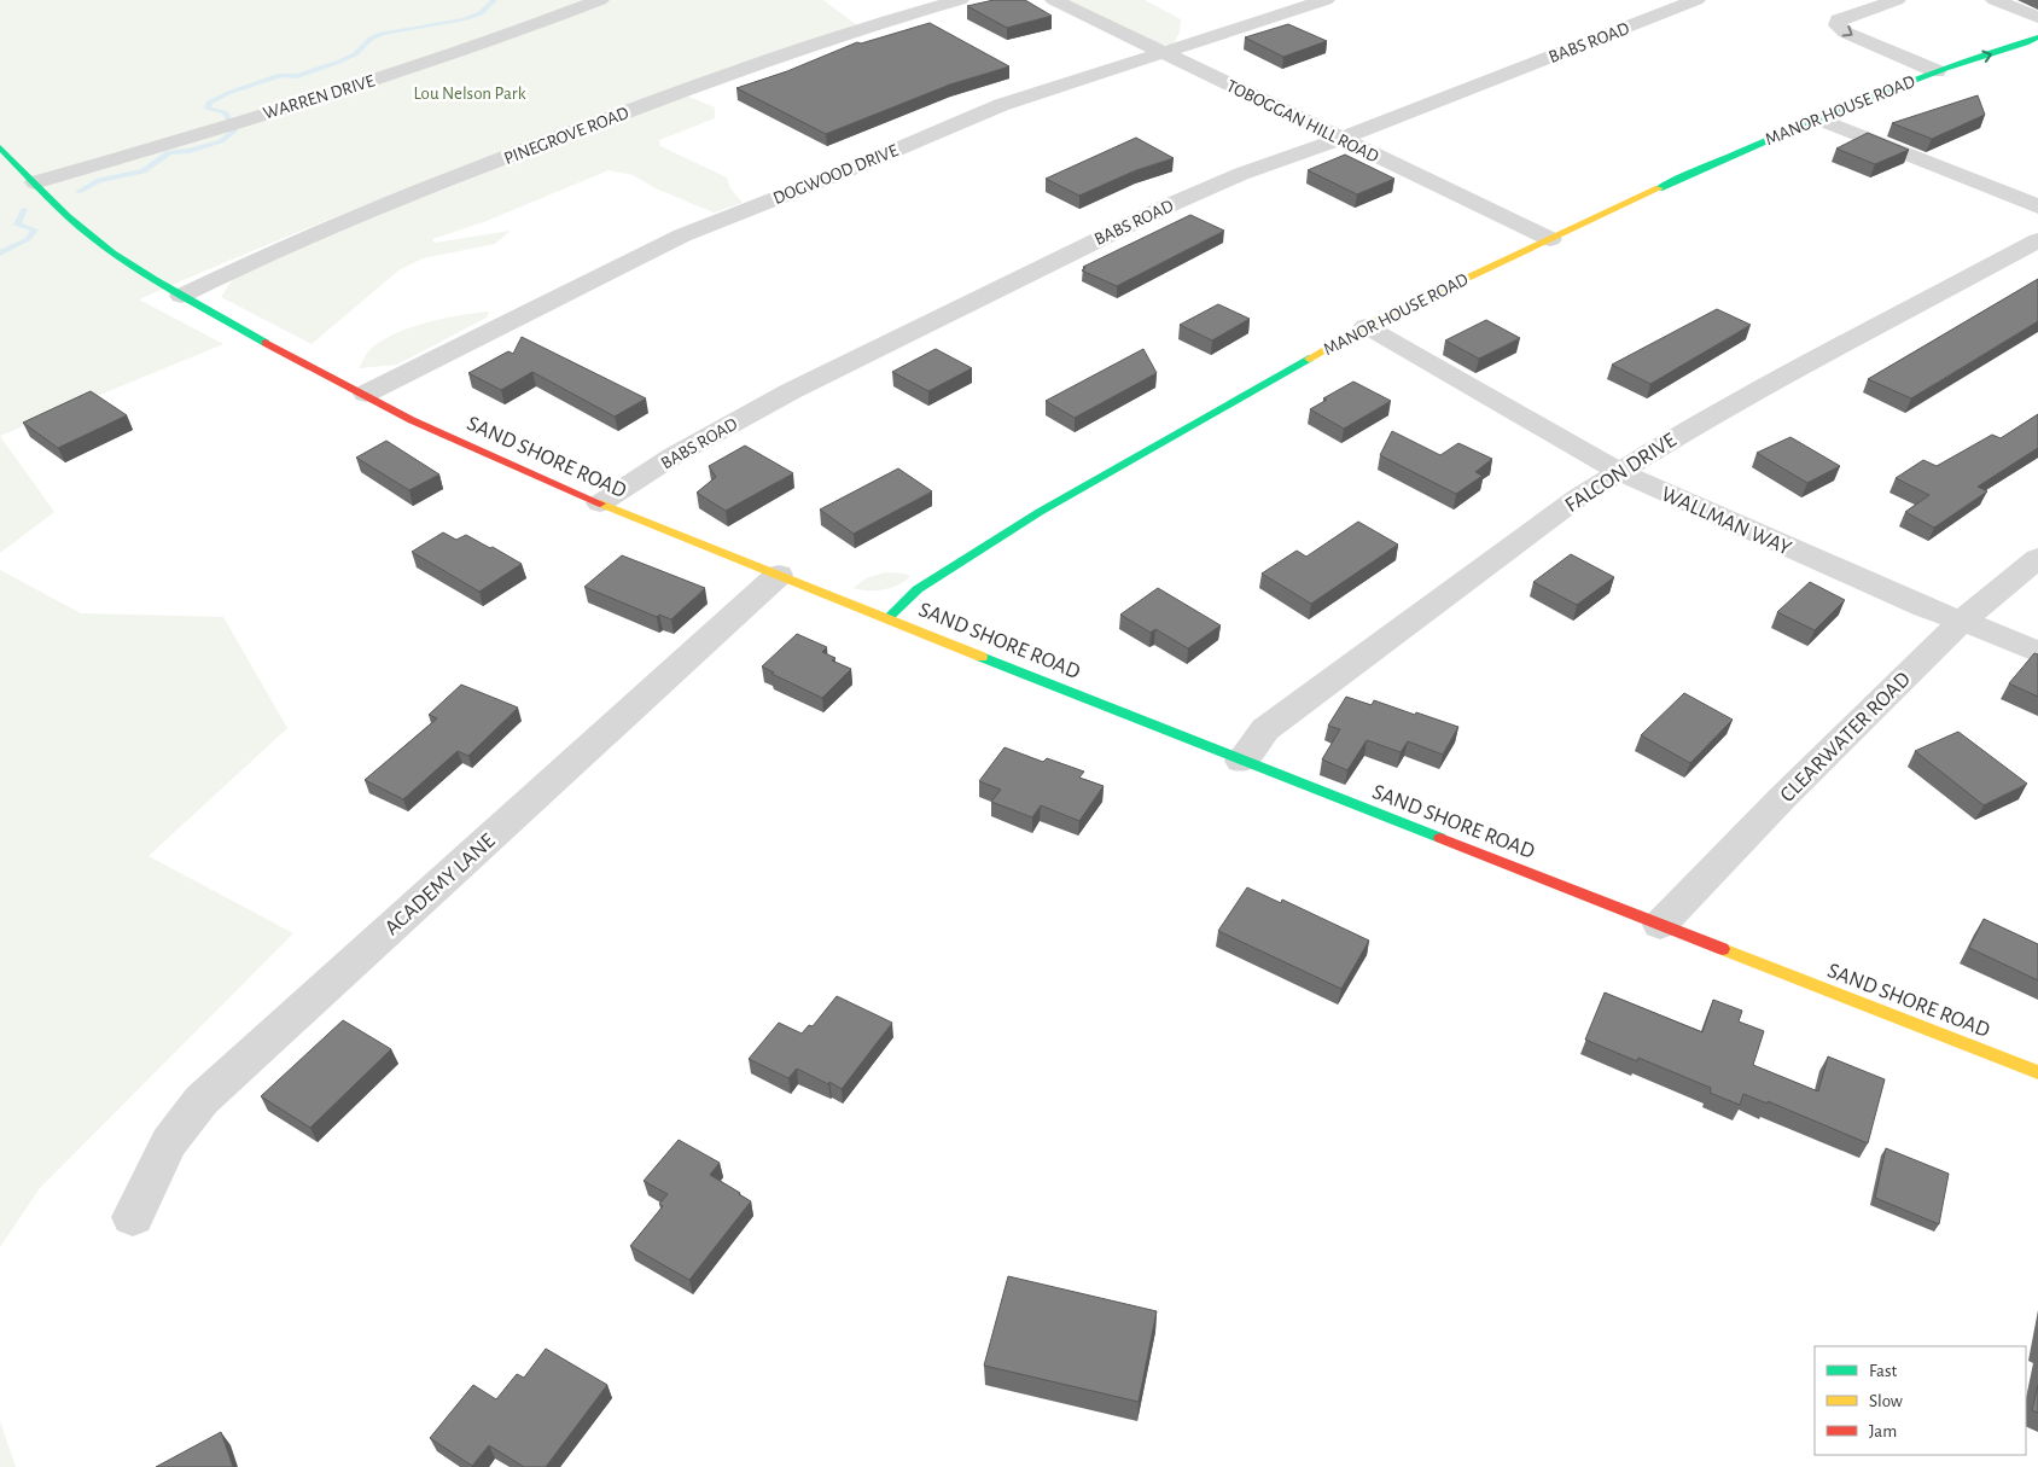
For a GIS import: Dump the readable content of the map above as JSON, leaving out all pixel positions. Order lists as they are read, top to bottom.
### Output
{
  "streets": {
    "street": [
      "BABS ROAD",
      "WARREN DRIVE",
      "MANOR HOUSE ROAD",
      "TOBOGGAN HILL ROAD",
      "PINEGROVE ROAD",
      "DOGWOOD DRIVE",
      "SAND SHORE ROAD",
      "FALCON DRIVE",
      "WALLMAN WAY",
      "CLEARWATER ROAD",
      "ACADEMY LANE"
    ]
  },
  "crossings": [
    ["BABS ROAD", "TOBOGGAN HILL ROAD"],
    ["BABS ROAD", "SAND SHORE ROAD"],
    ["WARREN DRIVE", "SAND SHORE ROAD"],
    ["MANOR HOUSE ROAD", "TOBOGGAN HILL ROAD"],
    ["MANOR HOUSE ROAD", "SAND SHORE ROAD"],
    ["MANOR HOUSE ROAD", "WALLMAN WAY"],
    ["TOBOGGAN HILL ROAD", "DOGWOOD DRIVE"],
    ["PINEGROVE ROAD", "SAND SHORE ROAD"],
    ["DOGWOOD DRIVE", "SAND SHORE ROAD"],
    ["SAND SHORE ROAD", "FALCON DRIVE"],
    ["SAND SHORE ROAD", "CLEARWATER ROAD"],
    ["SAND SHORE ROAD", "ACADEMY LANE"],
    ["FALCON DRIVE", "WALLMAN WAY"],
    ["WALLMAN WAY", "CLEARWATER ROAD"]
  ],
  "parks": ["Lou Nelson Park"],
  "legend": ["Fast", "Slow", "Jam"]
}
